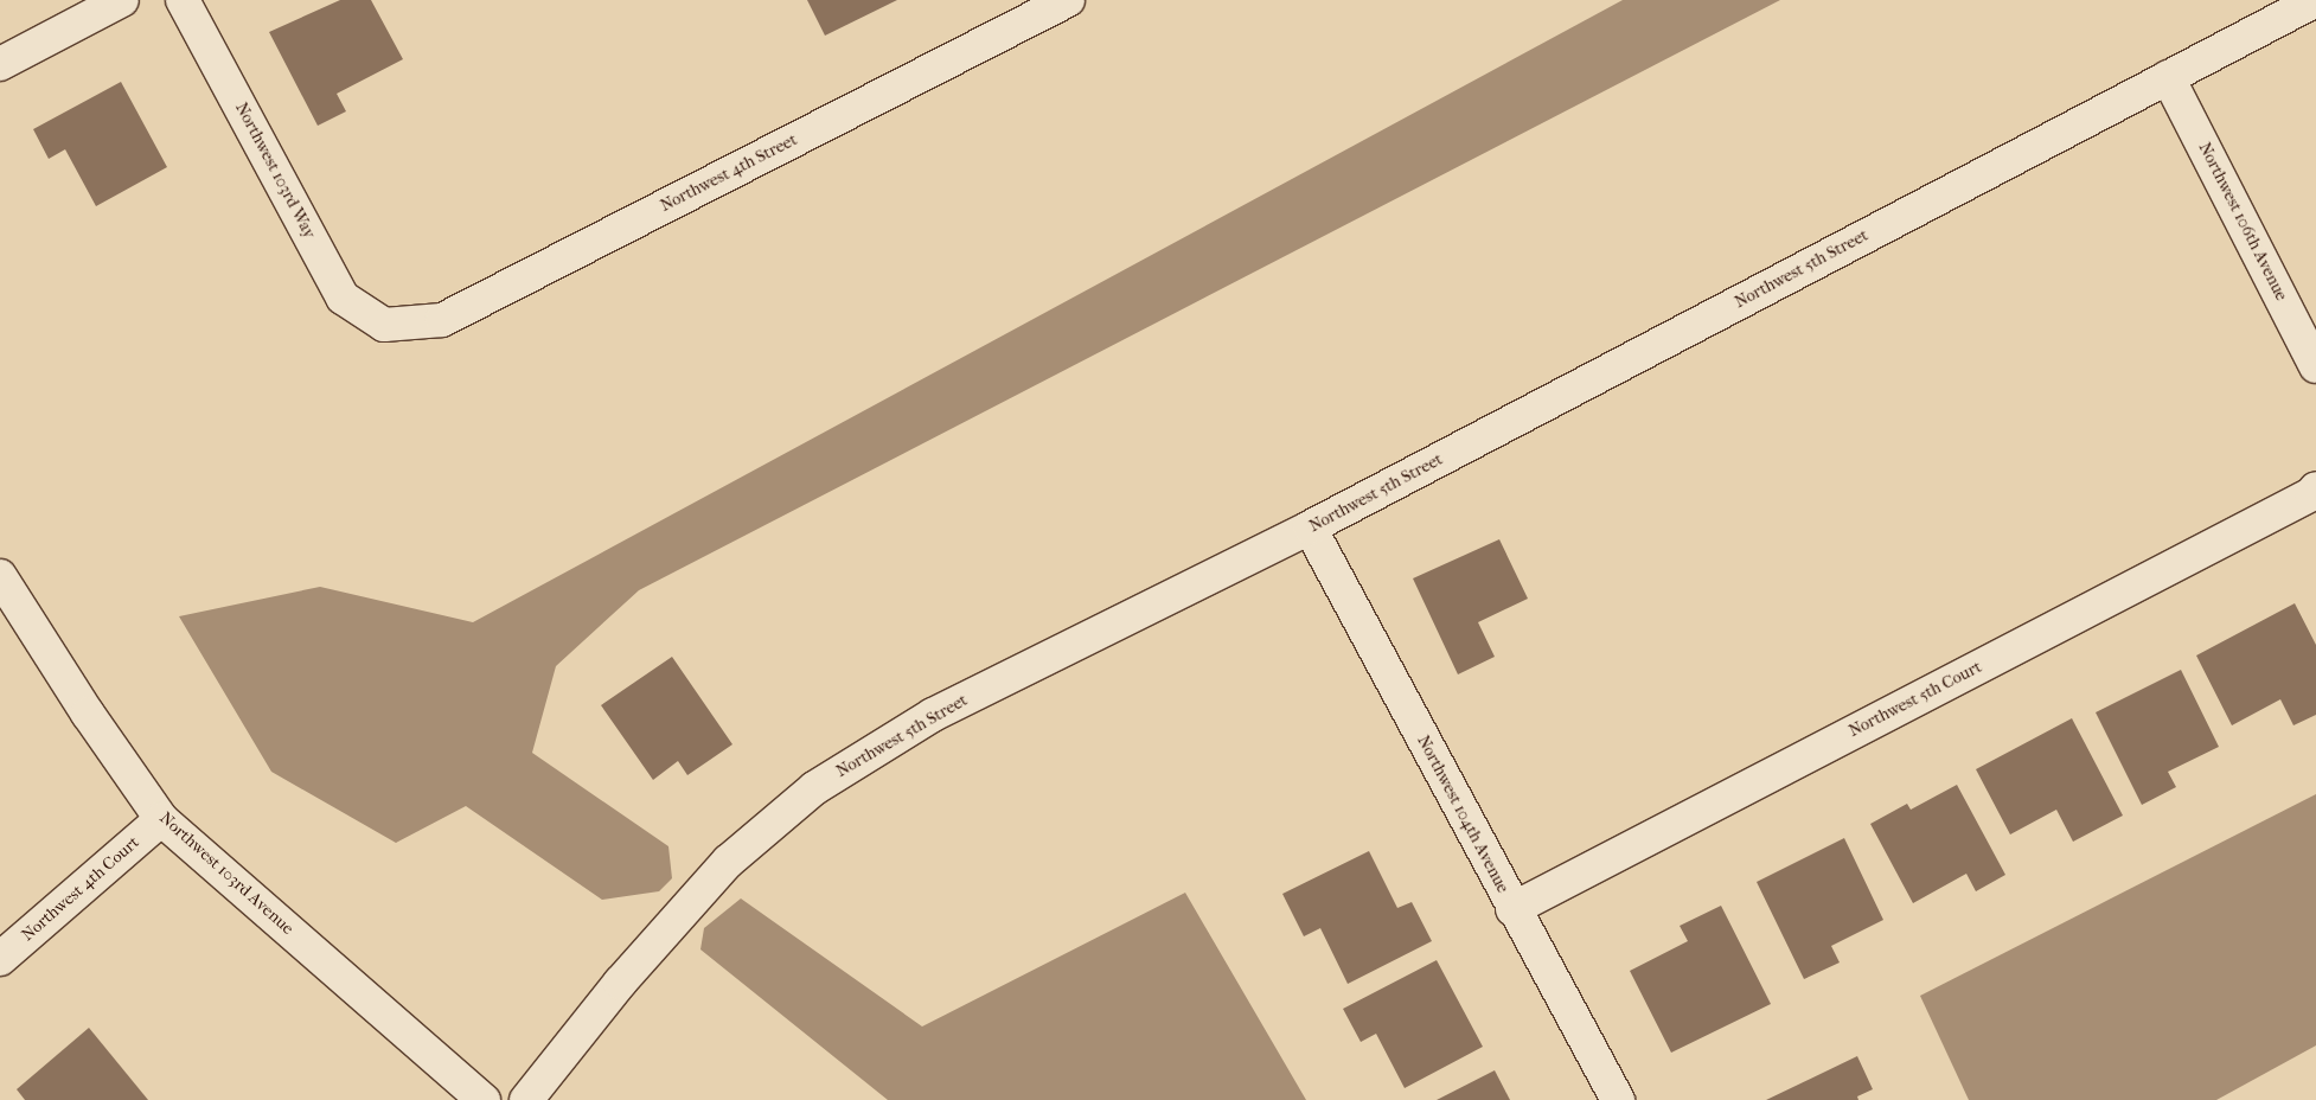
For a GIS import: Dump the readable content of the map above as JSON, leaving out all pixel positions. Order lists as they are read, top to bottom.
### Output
{
  "streets": {
    "street": [
      "Northwest 103rd Way",
      "Northwest 4th Street",
      "Northwest 106th Avenue",
      "Northwest 5th Street",
      "Northwest 5th Court",
      "Northwest 104th Avenue",
      "Northwest 103rd Avenue",
      "Northwest 4th Court"
    ]
  },
  "crossings": [
    ["Northwest 103rd Way", "Northwest 4th Street"],
    ["Northwest 106th Avenue", "Northwest 5th Street"],
    ["Northwest 5th Street", "Northwest 104th Avenue"],
    ["Northwest 5th Court", "Northwest 104th Avenue"],
    ["Northwest 103rd Avenue", "Northwest 4th Court"]
  ]
}
